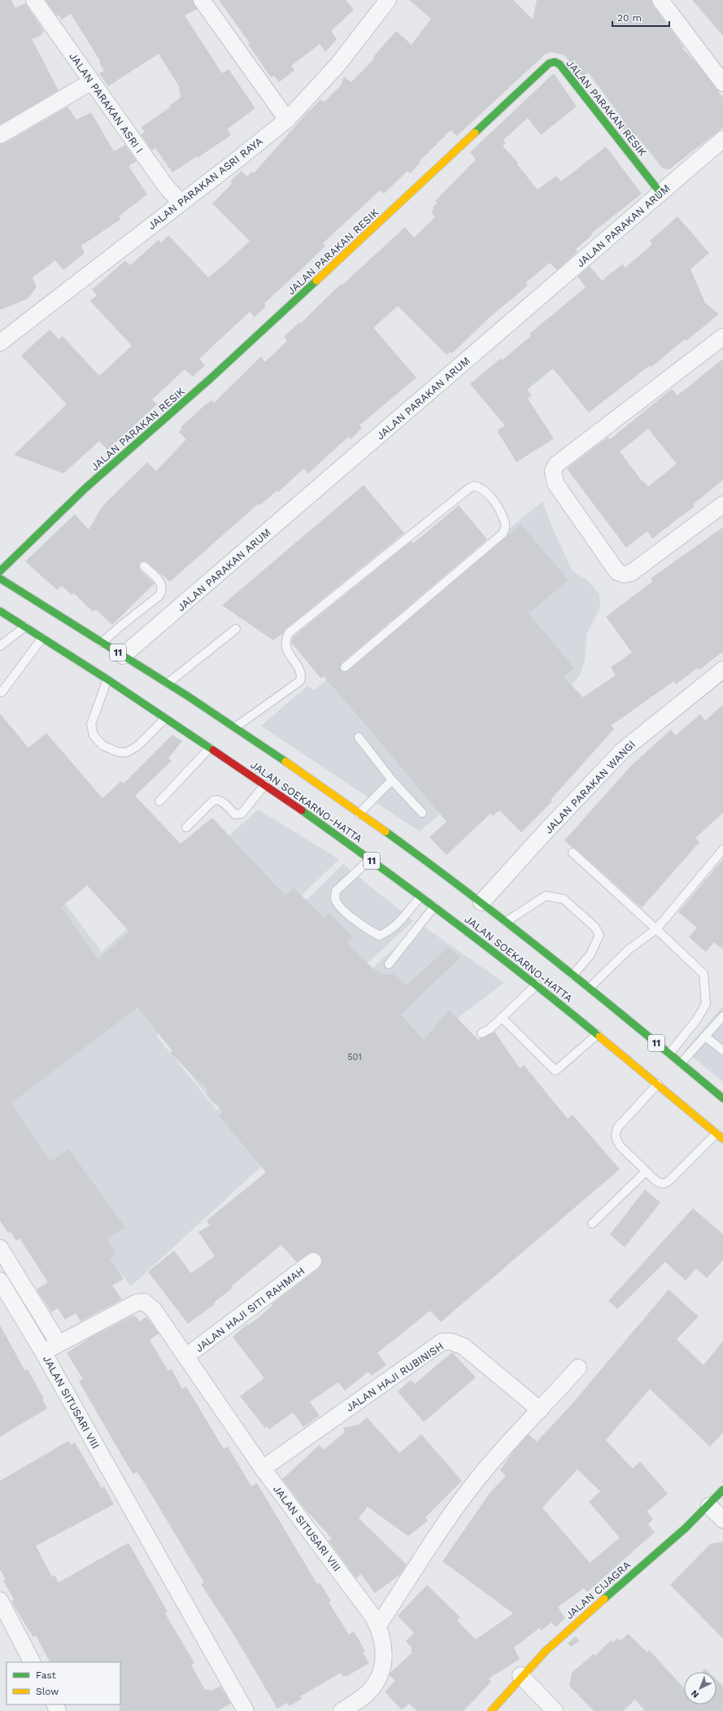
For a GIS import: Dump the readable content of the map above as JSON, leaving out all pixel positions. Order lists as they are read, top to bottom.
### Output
{
  "streets": {
    "main road": [
      "JALAN PARAKAN RESIK",
      "11",
      "JALAN SOEKARNO-HATTA",
      "JALAN CIJAGRA"
    ],
    "street": [
      "JALAN PARAKAN ASRI I",
      "JALAN PARAKAN ASRI RAYA",
      "JALAN PARAKAN ARUM",
      "JALAN PARAKAN WANGI",
      "JALAN HAJI SITI RAHMAH",
      "JALAN HAJI RUBINISH",
      "JALAN SITUSARI VIII"
    ]
  },
  "crossings": [
    ["JALAN PARAKAN ASRI I", "JALAN PARAKAN ASRI RAYA"],
    ["JALAN PARAKAN RESIK", "JALAN PARAKAN ARUM"],
    ["JALAN PARAKAN ARUM", "JALAN SOEKARNO-HATTA"],
    ["JALAN PARAKAN WANGI", "JALAN SOEKARNO-HATTA"],
    ["JALAN HAJI SITI RAHMAH", "JALAN SITUSARI VIII"],
    ["JALAN HAJI RUBINISH", "JALAN SITUSARI VIII"]
  ],
  "house_numbers": ["501"],
  "legend": ["Fast", "Slow"],
  "scale_bar": "20 m",
  "north": "bottom left"
}
